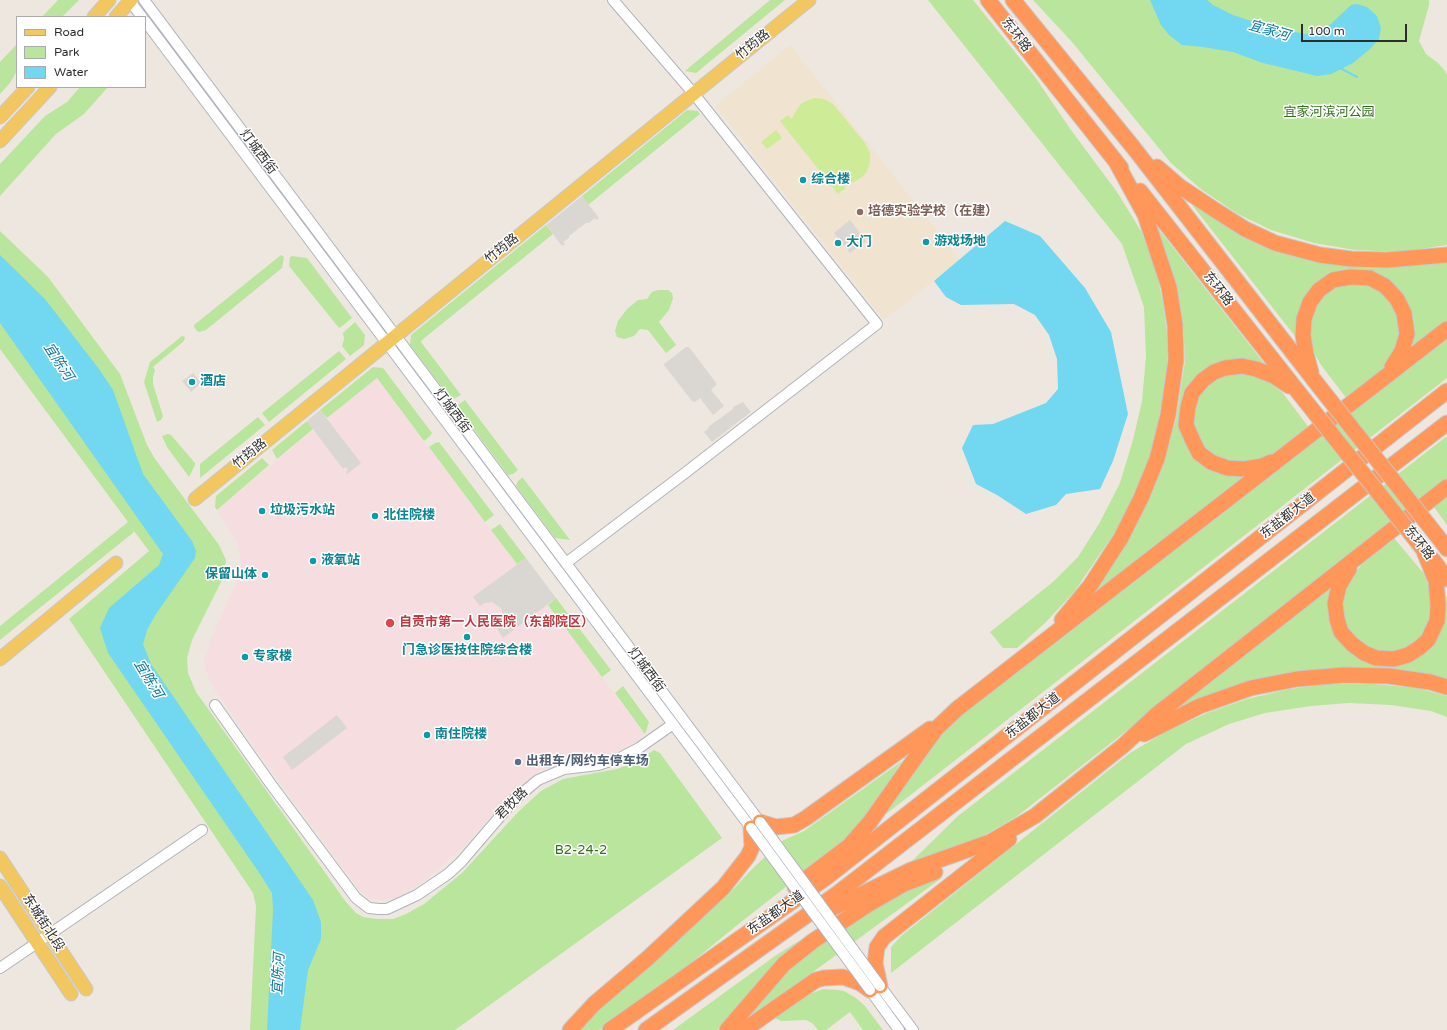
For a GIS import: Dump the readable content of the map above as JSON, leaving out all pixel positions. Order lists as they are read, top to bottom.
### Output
{
  "streets": {
    "highway": ["东环路", "东盐都大道"],
    "main road": ["竹筠路", "东城街北段"],
    "street": ["灯城西街", "君牧路"]
  },
  "crossings": [
    ["竹筠路", "灯城西街"],
    ["灯城西街", "君牧路"]
  ],
  "water": ["宜家河", "宜陈河"],
  "parks": ["宜家河滨河公园", "B2-24-2"],
  "places": [
    "综合楼",
    "培德实验学校（在建）",
    "游戏场地",
    "大门",
    "酒店",
    "垃圾污水站",
    "北住院楼",
    "液氧站",
    "保留山体",
    "自贡市第一人民医院（东部院区）",
    "门急诊医技住院综合楼",
    "专家楼",
    "南住院楼",
    "出租车/网约车停车场"
  ],
  "legend": ["Road", "Park", "Water"],
  "scale_bar": "100 m"
}
